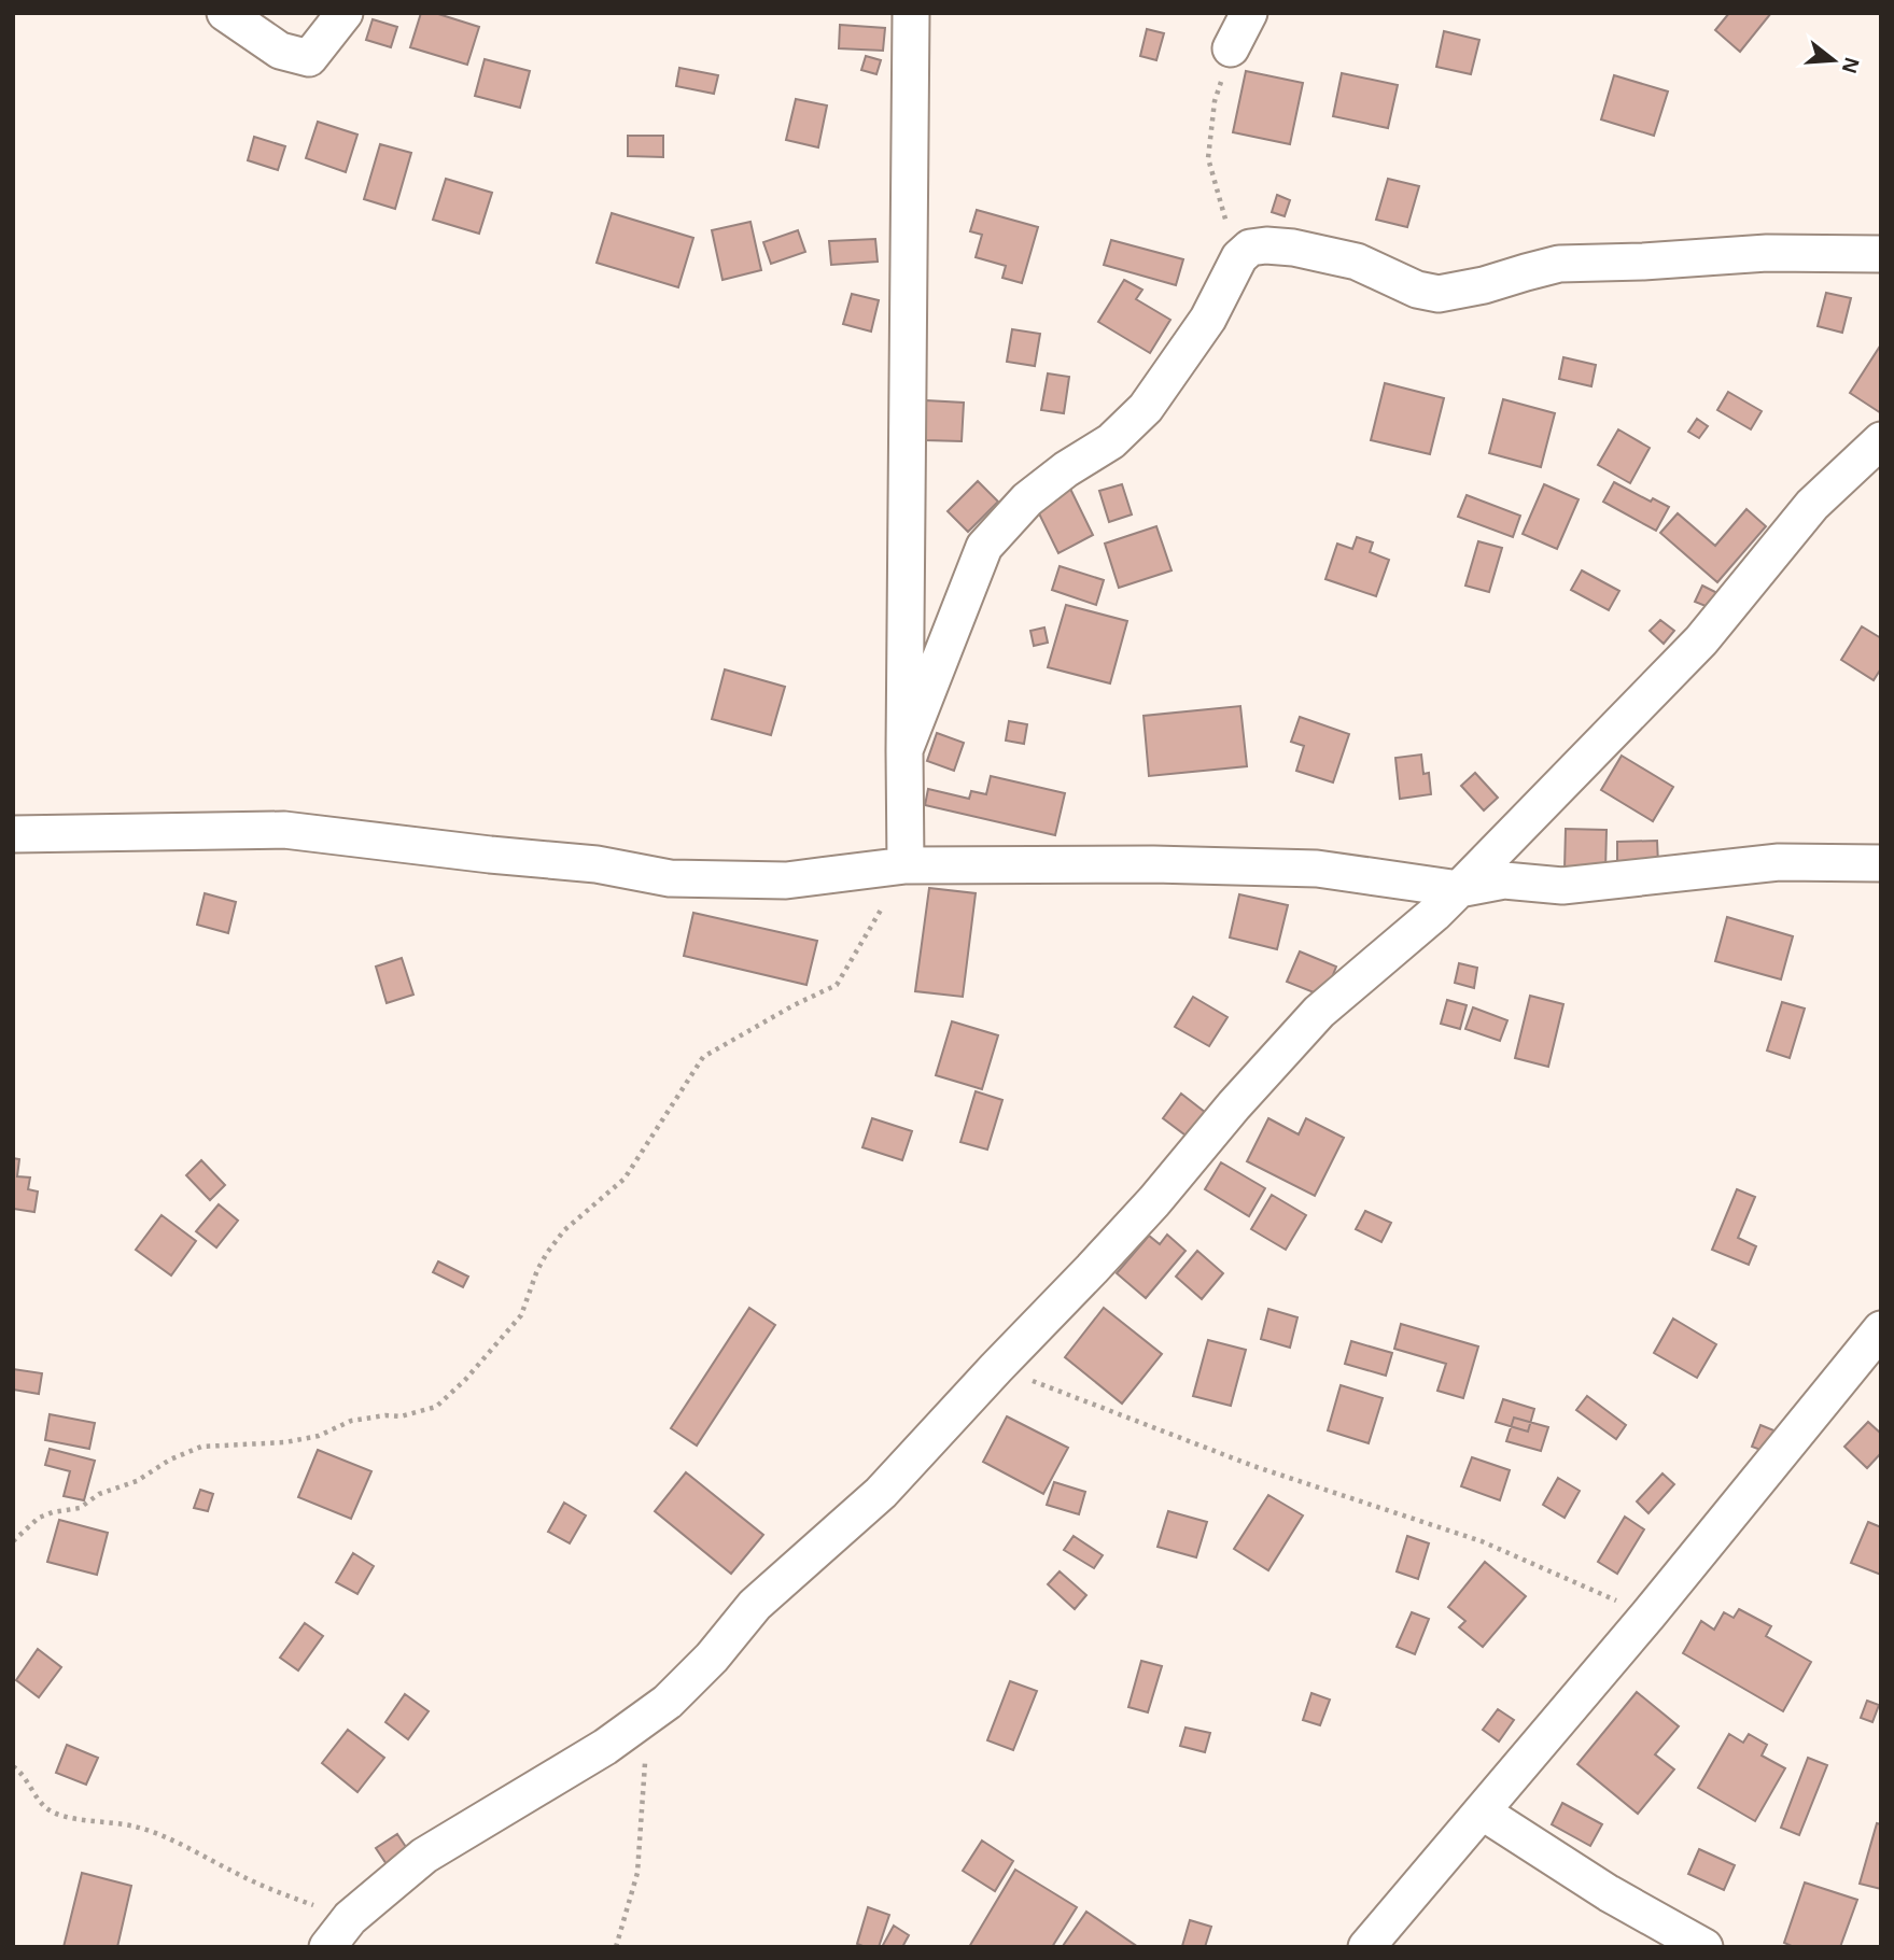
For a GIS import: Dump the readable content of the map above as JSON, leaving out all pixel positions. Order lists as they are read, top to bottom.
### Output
{
  "north": "right"
}
